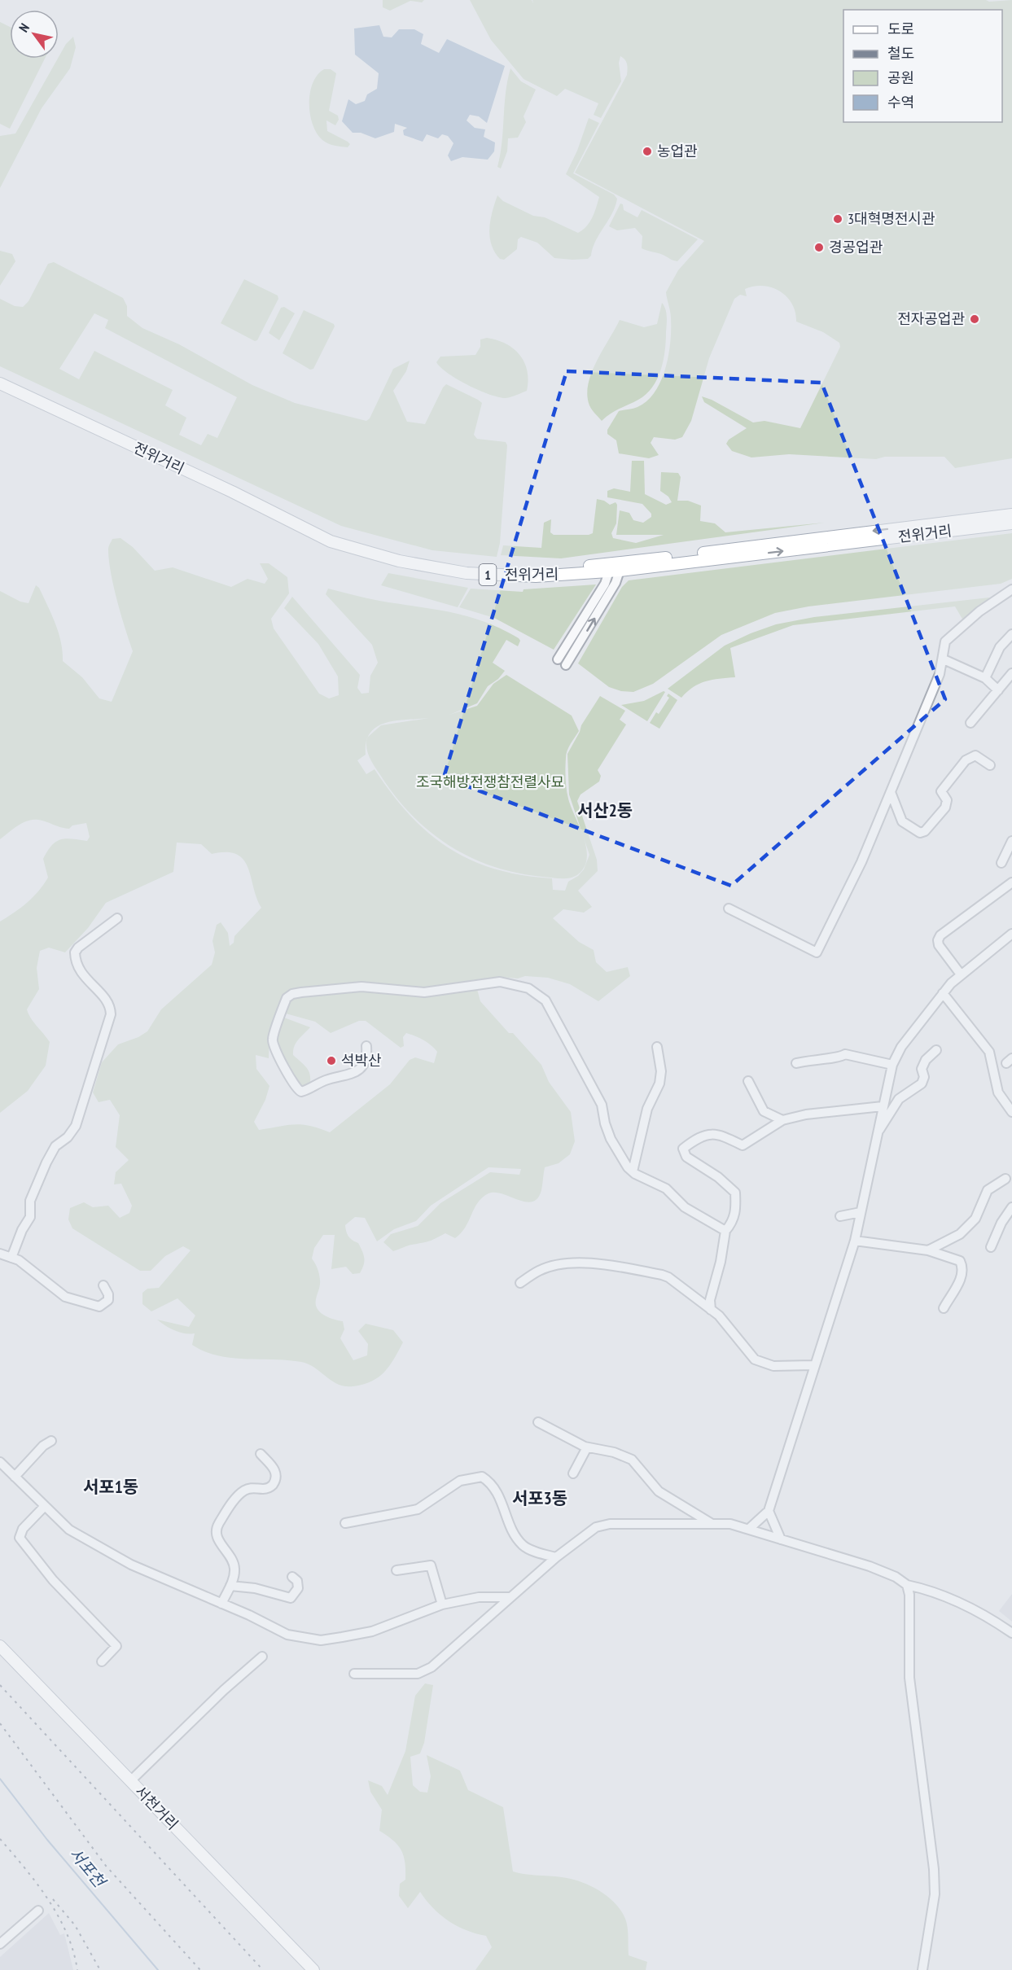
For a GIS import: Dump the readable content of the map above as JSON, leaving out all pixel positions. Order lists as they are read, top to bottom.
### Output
{
  "streets": {
    "main road": ["전위거리", "1", "서천거리"]
  },
  "districts": ["서산2동", "서포1동", "서포3동"],
  "water": ["서포천"],
  "parks": ["조국해방전쟁참전렬사묘"],
  "places": [
    "농업관",
    "3대혁명전시관",
    "경공업관",
    "전자공업관",
    "석박산"
  ],
  "legend": [
    "도로",
    "철도",
    "공원",
    "수역"
  ],
  "north": "top left"
}
